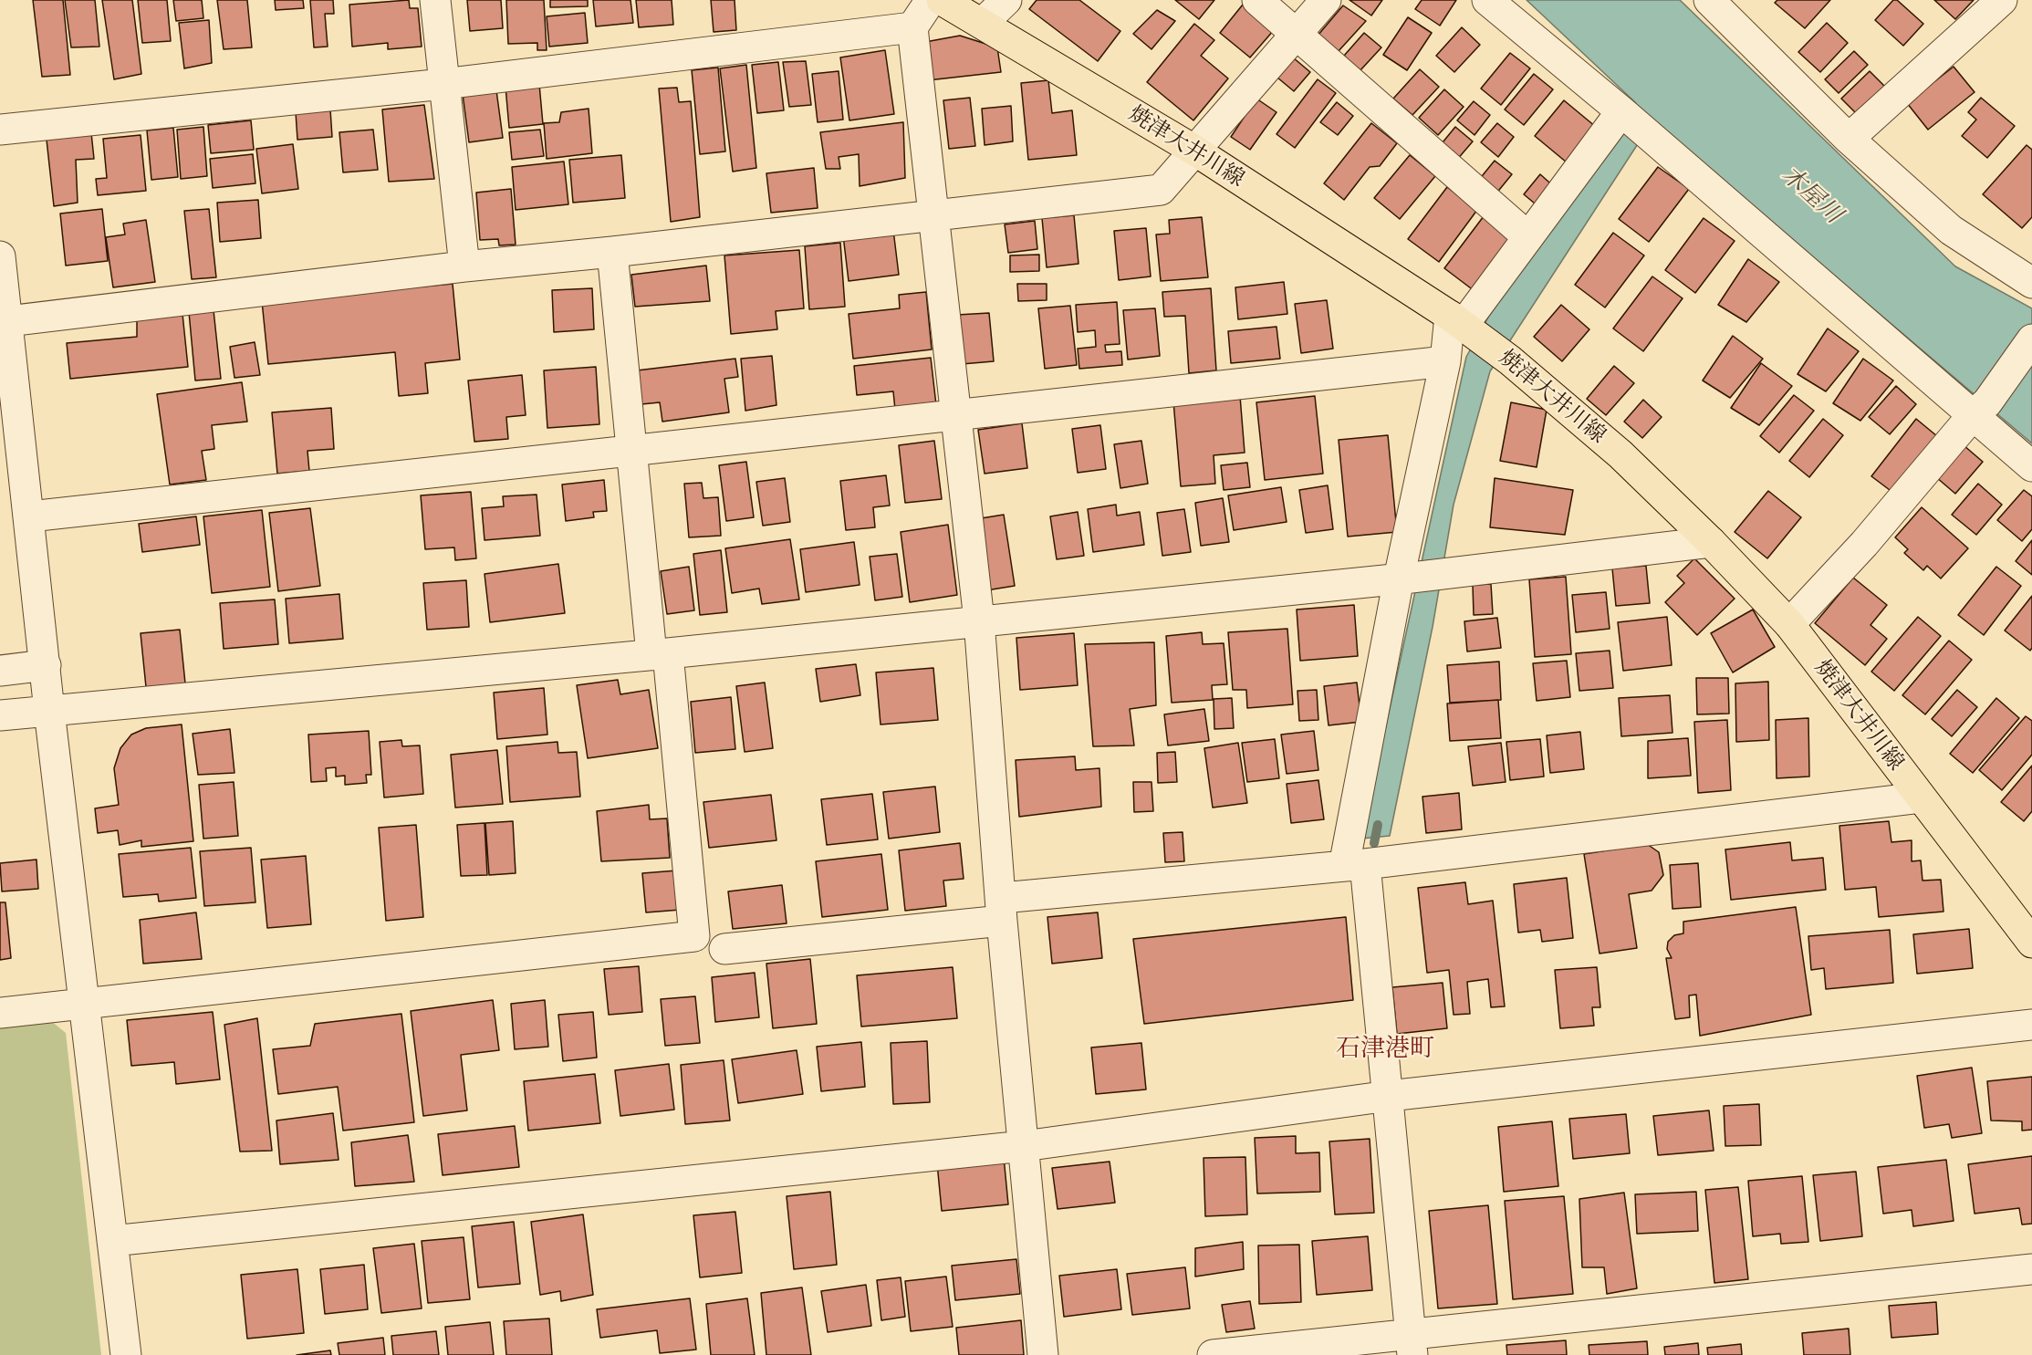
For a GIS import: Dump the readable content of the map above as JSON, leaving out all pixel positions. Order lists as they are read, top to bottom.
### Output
{
  "streets": {
    "main road": ["焼津大井川線"]
  },
  "districts": ["石津港町"],
  "water": ["木屋川"]
}
